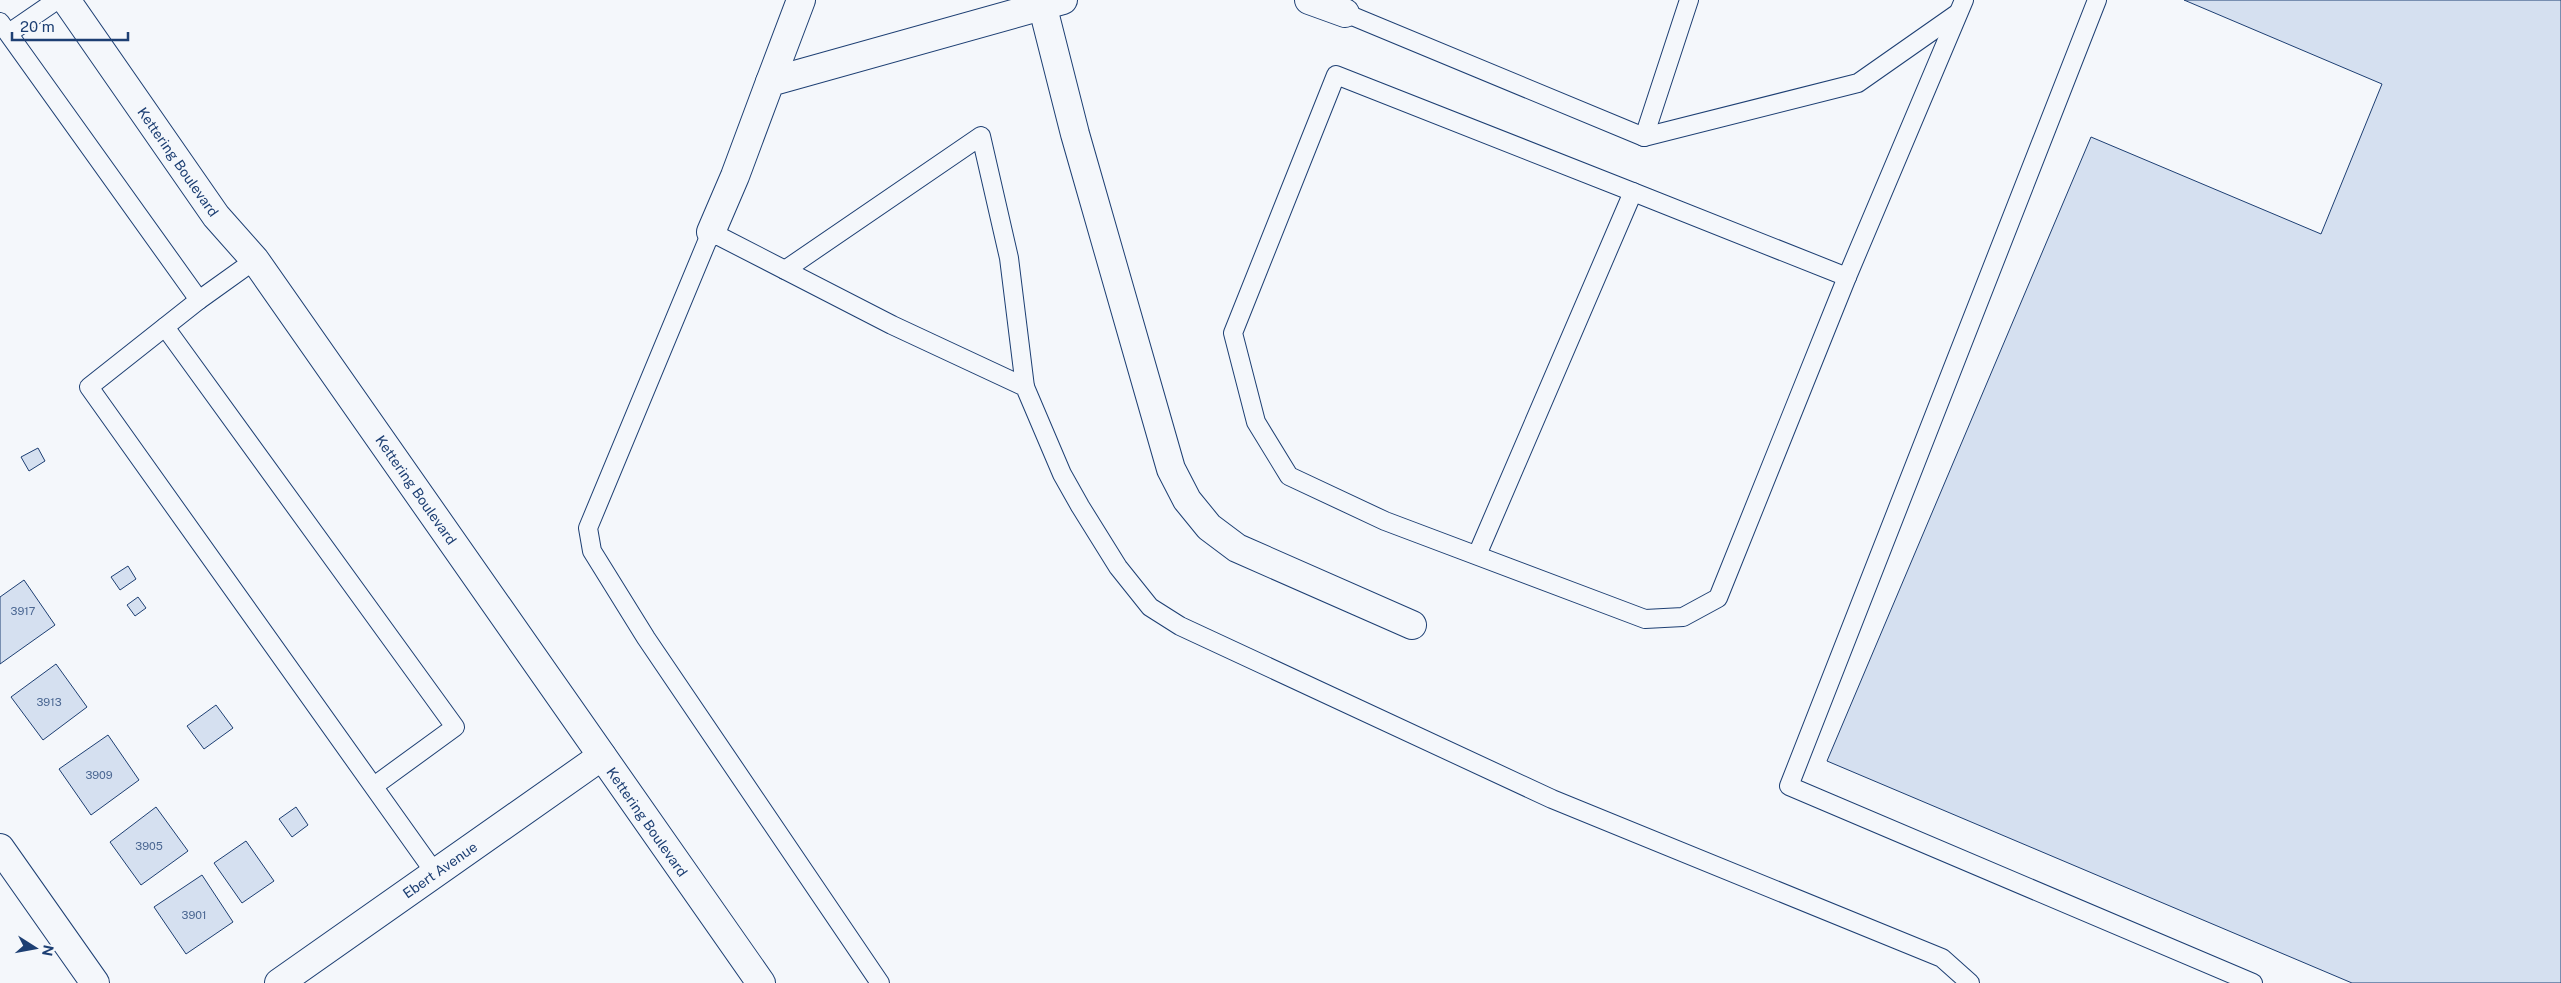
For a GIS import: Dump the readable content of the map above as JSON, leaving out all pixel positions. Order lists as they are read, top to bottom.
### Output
{
  "streets": {
    "street": ["Kettering Boulevard", "Ebert Avenue"]
  },
  "crossings": [
    ["Kettering Boulevard", "Ebert Avenue"]
  ],
  "house_numbers": [
    "3917",
    "3913",
    "3909",
    "3905",
    "3901"
  ],
  "scale_bar": "20 m",
  "north": "right"
}
